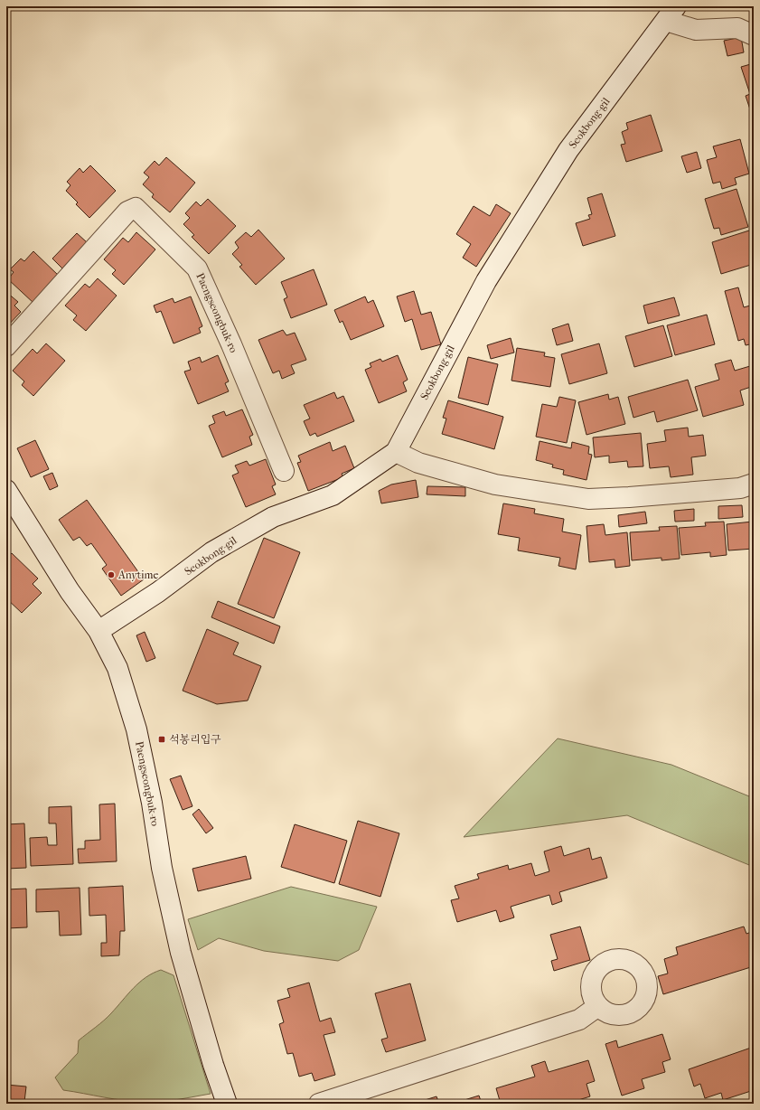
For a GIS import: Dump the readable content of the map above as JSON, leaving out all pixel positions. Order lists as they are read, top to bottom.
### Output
{
  "streets": {
    "street": ["Seokbong-gil", "Paengseongbuk-ro"]
  },
  "crossings": [
    ["Seokbong-gil", "Paengseongbuk-ro"]
  ],
  "places": {
    "other": ["Anytime"],
    "transit": ["석봉리입구"]
  }
}
